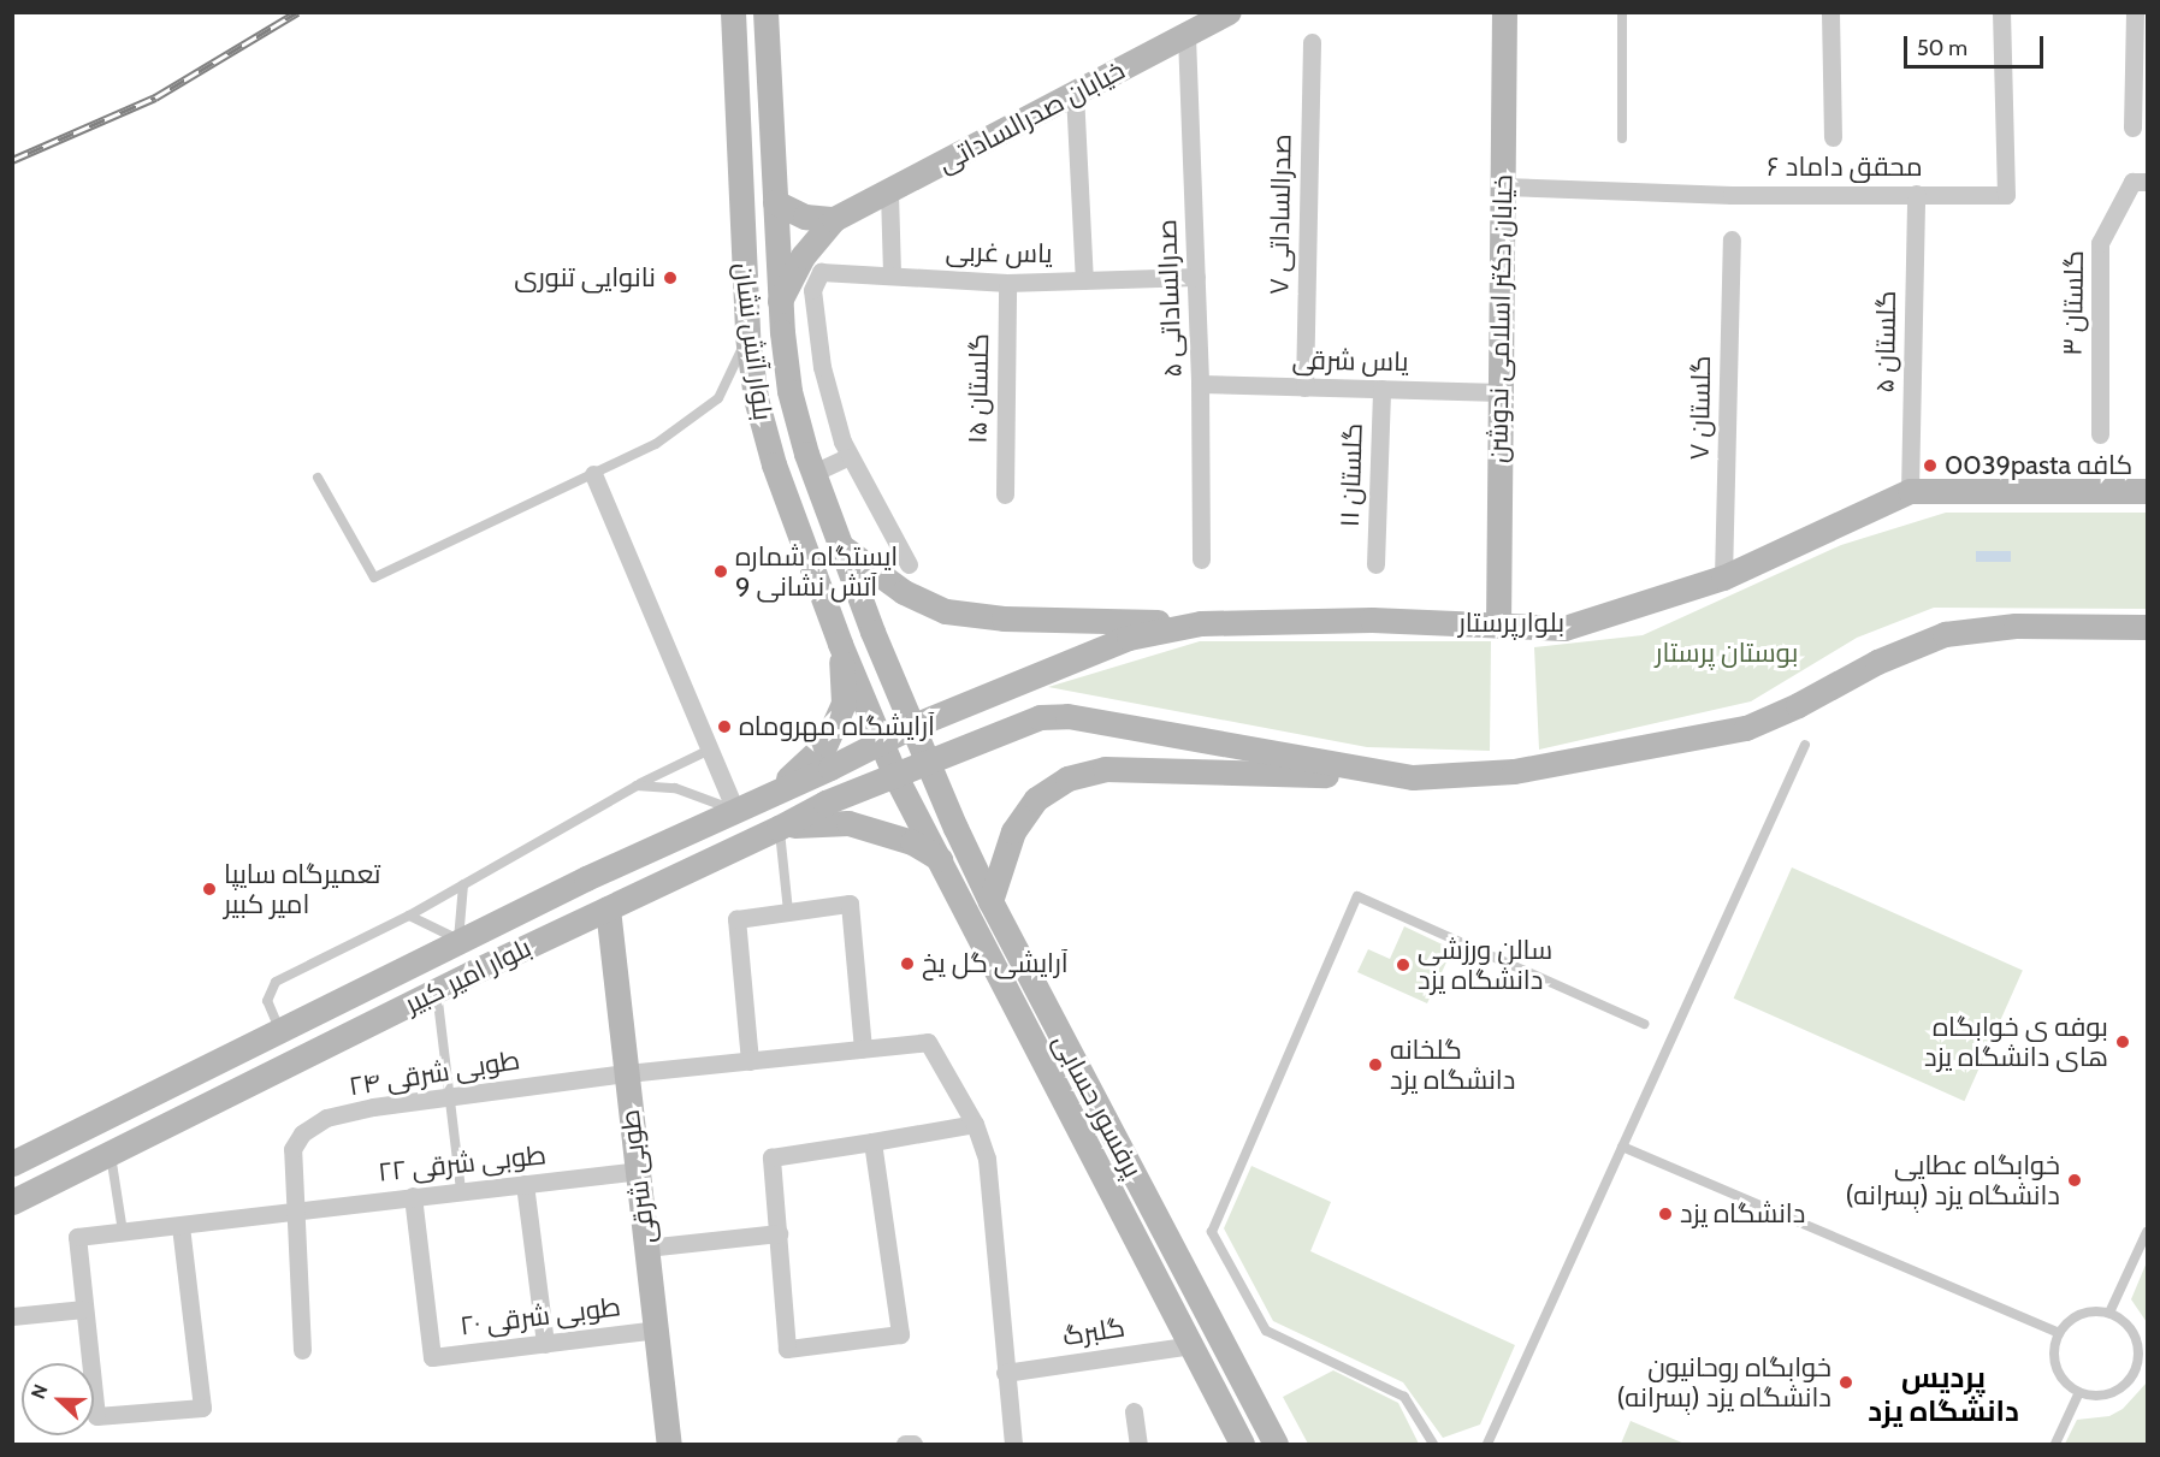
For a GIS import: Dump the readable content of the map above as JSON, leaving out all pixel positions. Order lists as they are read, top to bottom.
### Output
{
  "streets": {
    "main road": [
      "خیابان صدرالساداتی",
      "خيابان دکتر اسلامی ندوشن",
      "بلوار آتش نشان",
      "بلوارپرستار",
      "بلوار امیر کبیر",
      "پرفسور حسابی",
      "طوبی شرقی"
    ],
    "street": [
      "محقق داماد ۶",
      "صدرالساداتی ۷",
      "یاس غربی",
      "صدرالساداتی ۵",
      "گلستان ۳",
      "گلستان ۵",
      "یاس شرقی",
      "گلستان ۱۵",
      "گلستان ۷",
      "گلستان ۱۱",
      "طوبی شرقی ۲۴",
      "طوبی شرقی ۲۲",
      "طوبی شرقی ۲۰",
      "گلبرگ"
    ]
  },
  "crossings": [
    ["خیابان صدرالساداتی", "صدرالساداتی ۵"],
    ["محقق داماد ۶", "خيابان دکتر اسلامی ندوشن"],
    ["محقق داماد ۶", "گلستان ۵"],
    ["صدرالساداتی ۷", "یاس شرقی"],
    ["یاس غربی", "صدرالساداتی ۵"],
    ["یاس غربی", "گلستان ۱۵"],
    ["صدرالساداتی ۵", "یاس شرقی"],
    ["خيابان دکتر اسلامی ندوشن", "یاس شرقی"],
    ["خيابان دکتر اسلامی ندوشن", "بلوارپرستار"],
    ["بلوار آتش نشان", "بلوارپرستار"],
    ["بلوار آتش نشان", "بلوار امیر کبیر"],
    ["بلوار آتش نشان", "پرفسور حسابی"],
    ["گلستان ۵", "بلوارپرستار"],
    ["یاس شرقی", "گلستان ۱۱"],
    ["گلستان ۷", "بلوارپرستار"],
    ["بلوارپرستار", "بلوار امیر کبیر"],
    ["بلوار امیر کبیر", "پرفسور حسابی"],
    ["بلوار امیر کبیر", "طوبی شرقی"],
    ["طوبی شرقی ۲۴", "طوبی شرقی ۲۲"],
    ["طوبی شرقی ۲۴", "طوبی شرقی"],
    ["پرفسور حسابی", "گلبرگ"],
    ["طوبی شرقی ۲۲", "طوبی شرقی"],
    ["طوبی شرقی ۲۲", "طوبی شرقی ۲۰"],
    ["طوبی شرقی", "طوبی شرقی ۲۰"]
  ],
  "districts": ["پردیس دانشگاه یزد"],
  "parks": ["بوستان پرستار"],
  "places": [
    "نانوایی تنوری",
    "0039pasta کافه",
    "ایستگاه شماره 9 آتش نشانی",
    "آرایشگاه مهروماه",
    "تعمیرگاه سایپا امیر کبیر",
    "آرایشی گل یخ",
    "سالن ورزشی دانشگاه یزد",
    "بوفه ی خوابگاه های دانشگاه یزد",
    "گلخانه دانشگاه یزد",
    "خوابگاه عطایی (پسرانه) دانشگاه یزد",
    "دانشگاه یزد",
    "خوابگاه روحانیون (پسرانه) دانشگاه یزد"
  ],
  "scale_bar": "50 m",
  "north": "left"
}
